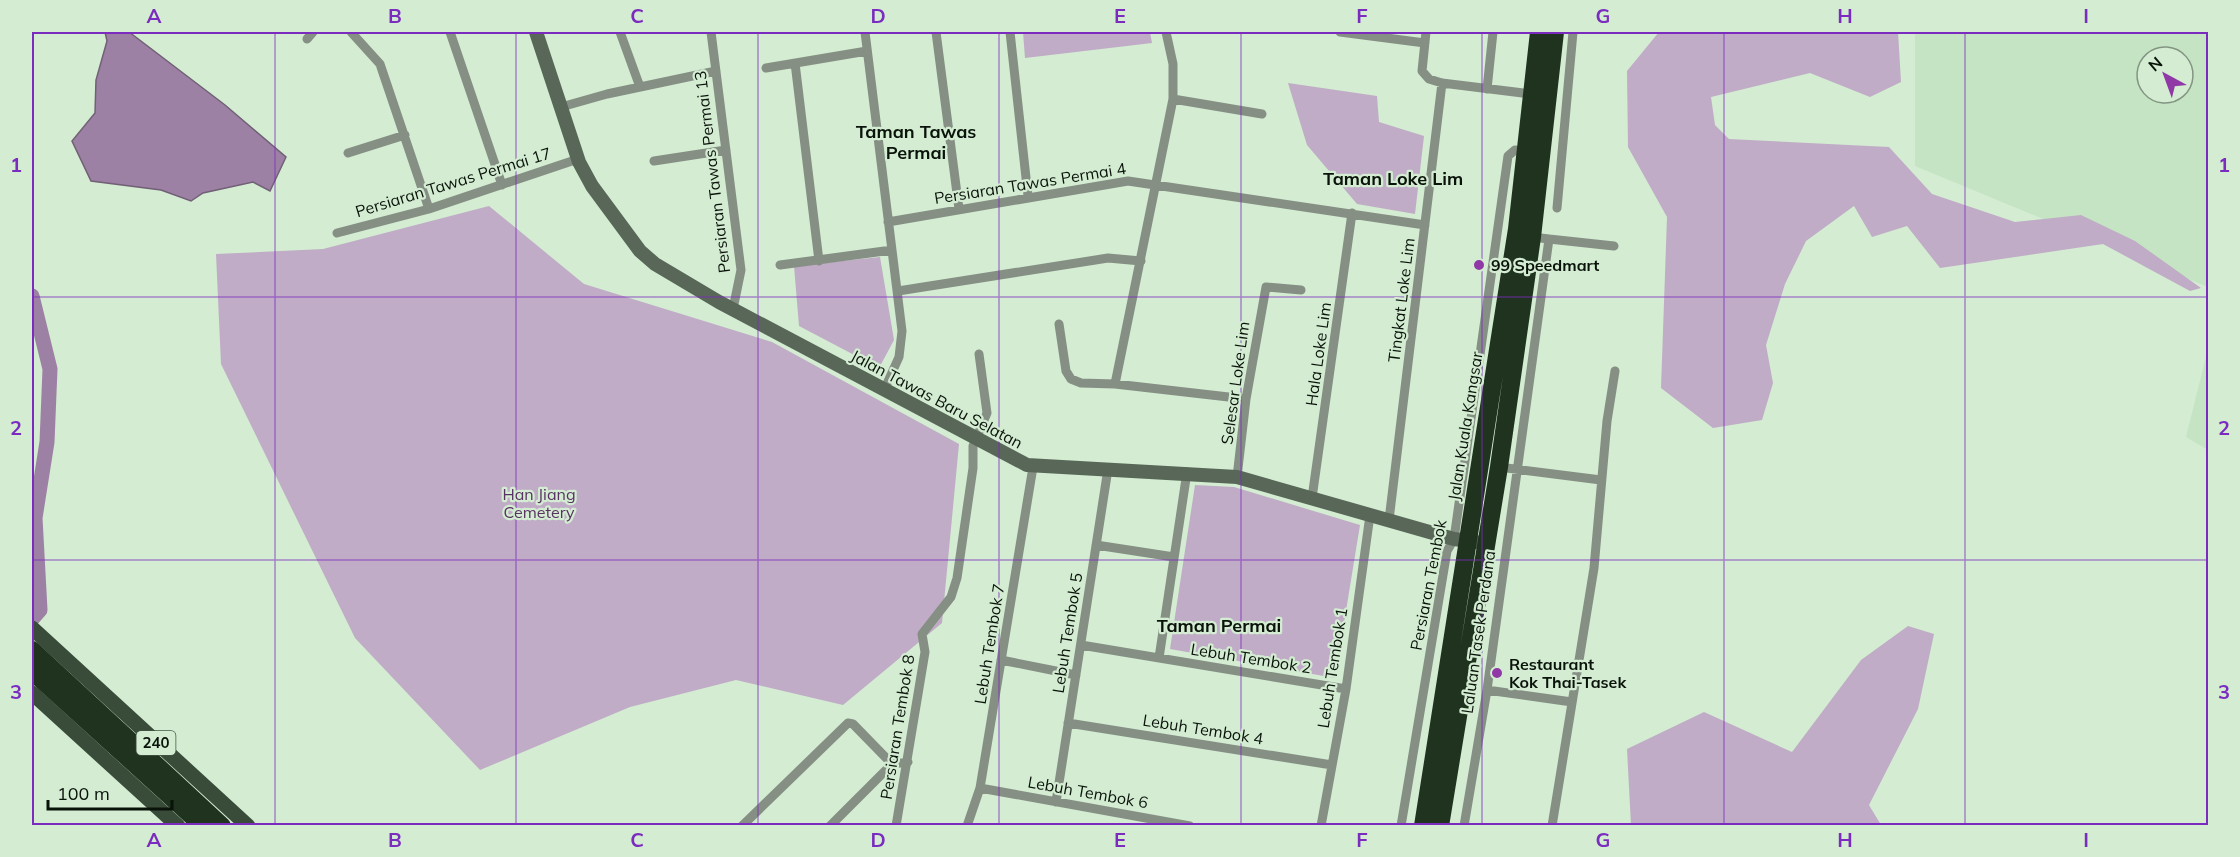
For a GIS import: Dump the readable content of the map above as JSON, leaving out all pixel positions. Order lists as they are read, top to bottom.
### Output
{
  "streets": {
    "highway": ["Jalan Kuala Kangsar"],
    "main road": ["240"],
    "street": [
      "Persiaran Tawas Permai 13",
      "Persiaran Tawas Permai 17",
      "Persiaran Tawas Permai 4",
      "Tingkat Loke Lim",
      "Hala Loke Lim",
      "Selesar Loke Lim",
      "Jalan Tawas Baru Selatan",
      "Persiaran Tembok",
      "Laluan Tasek Perdana",
      "Lebuh Tembok 5",
      "Lebuh Tembok 7",
      "Lebuh Tembok 2",
      "Lebuh Tembok 1",
      "Persiaran Tembok 8",
      "Lebuh Tembok 4",
      "Lebuh Tembok 6"
    ]
  },
  "crossings": [
    ["Persiaran Tawas Permai 13", "Jalan Tawas Baru Selatan"],
    ["Persiaran Tawas Permai 17", "Jalan Tawas Baru Selatan"],
    ["Persiaran Tawas Permai 4", "Tingkat Loke Lim"],
    ["Persiaran Tawas Permai 4", "Hala Loke Lim"],
    ["Tingkat Loke Lim", "Jalan Tawas Baru Selatan"],
    ["Hala Loke Lim", "Jalan Tawas Baru Selatan"],
    ["Selesar Loke Lim", "Jalan Tawas Baru Selatan"],
    ["Jalan Tawas Baru Selatan", "Jalan Kuala Kangsar"],
    ["Jalan Tawas Baru Selatan", "Persiaran Tembok"],
    ["Jalan Tawas Baru Selatan", "Lebuh Tembok 5"],
    ["Jalan Tawas Baru Selatan", "Lebuh Tembok 7"],
    ["Jalan Tawas Baru Selatan", "Lebuh Tembok 1"],
    ["Jalan Tawas Baru Selatan", "Persiaran Tembok 8"],
    ["Jalan Kuala Kangsar", "Persiaran Tembok"],
    ["Jalan Kuala Kangsar", "Laluan Tasek Perdana"],
    ["Lebuh Tembok 5", "Lebuh Tembok 2"],
    ["Lebuh Tembok 5", "Lebuh Tembok 4"],
    ["Lebuh Tembok 5", "Lebuh Tembok 6"],
    ["Lebuh Tembok 7", "Lebuh Tembok 6"],
    ["Lebuh Tembok 2", "Lebuh Tembok 1"],
    ["Lebuh Tembok 1", "Lebuh Tembok 4"]
  ],
  "districts": ["Taman Tawas Permai", "Taman Loke Lim", "Taman Permai"],
  "parks": ["Han Jiang Cemetery"],
  "places": ["99 Speedmart", "Restaurant Kok Thai-Tasek"],
  "scale_bar": "100 m",
  "north": "top left",
  "grid": {
    "columns": [
      "A",
      "B",
      "C",
      "D",
      "E",
      "F",
      "G",
      "H",
      "I"
    ],
    "rows": ["1", "2", "3"]
  }
}
